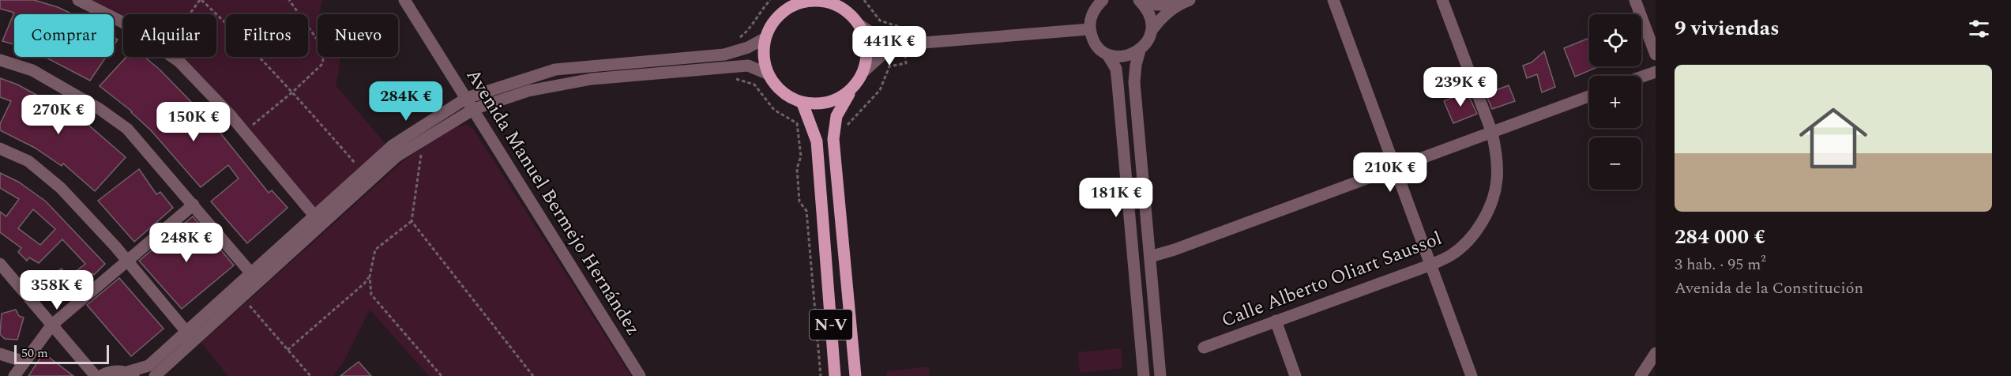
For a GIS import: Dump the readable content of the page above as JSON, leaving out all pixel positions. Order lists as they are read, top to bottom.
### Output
{
  "streets": {
    "main road": ["N-V"],
    "street": ["Avenida Manuel Bermejo Hernández", "Calle Alberto Oliart Saussol"]
  },
  "scale_bar": "50 m",
  "page": {
    "heading": "9 viviendas",
    "map_buttons": ["+", "−"],
    "chip": [
      "Comprar",
      "Alquilar",
      "Filtros",
      "Nuevo"
    ],
    "price": [
      "441K €",
      "239K €",
      "284K €",
      "270K €",
      "150K €",
      "210K €",
      "181K €",
      "248K €",
      "358K €"
    ],
    "list": [
      {
        "name": "284 000 €",
        "note": "3 hab. · 95 m² · Avenida de la Constitución"
      }
    ],
    "scale": "50 m"
  }
}
